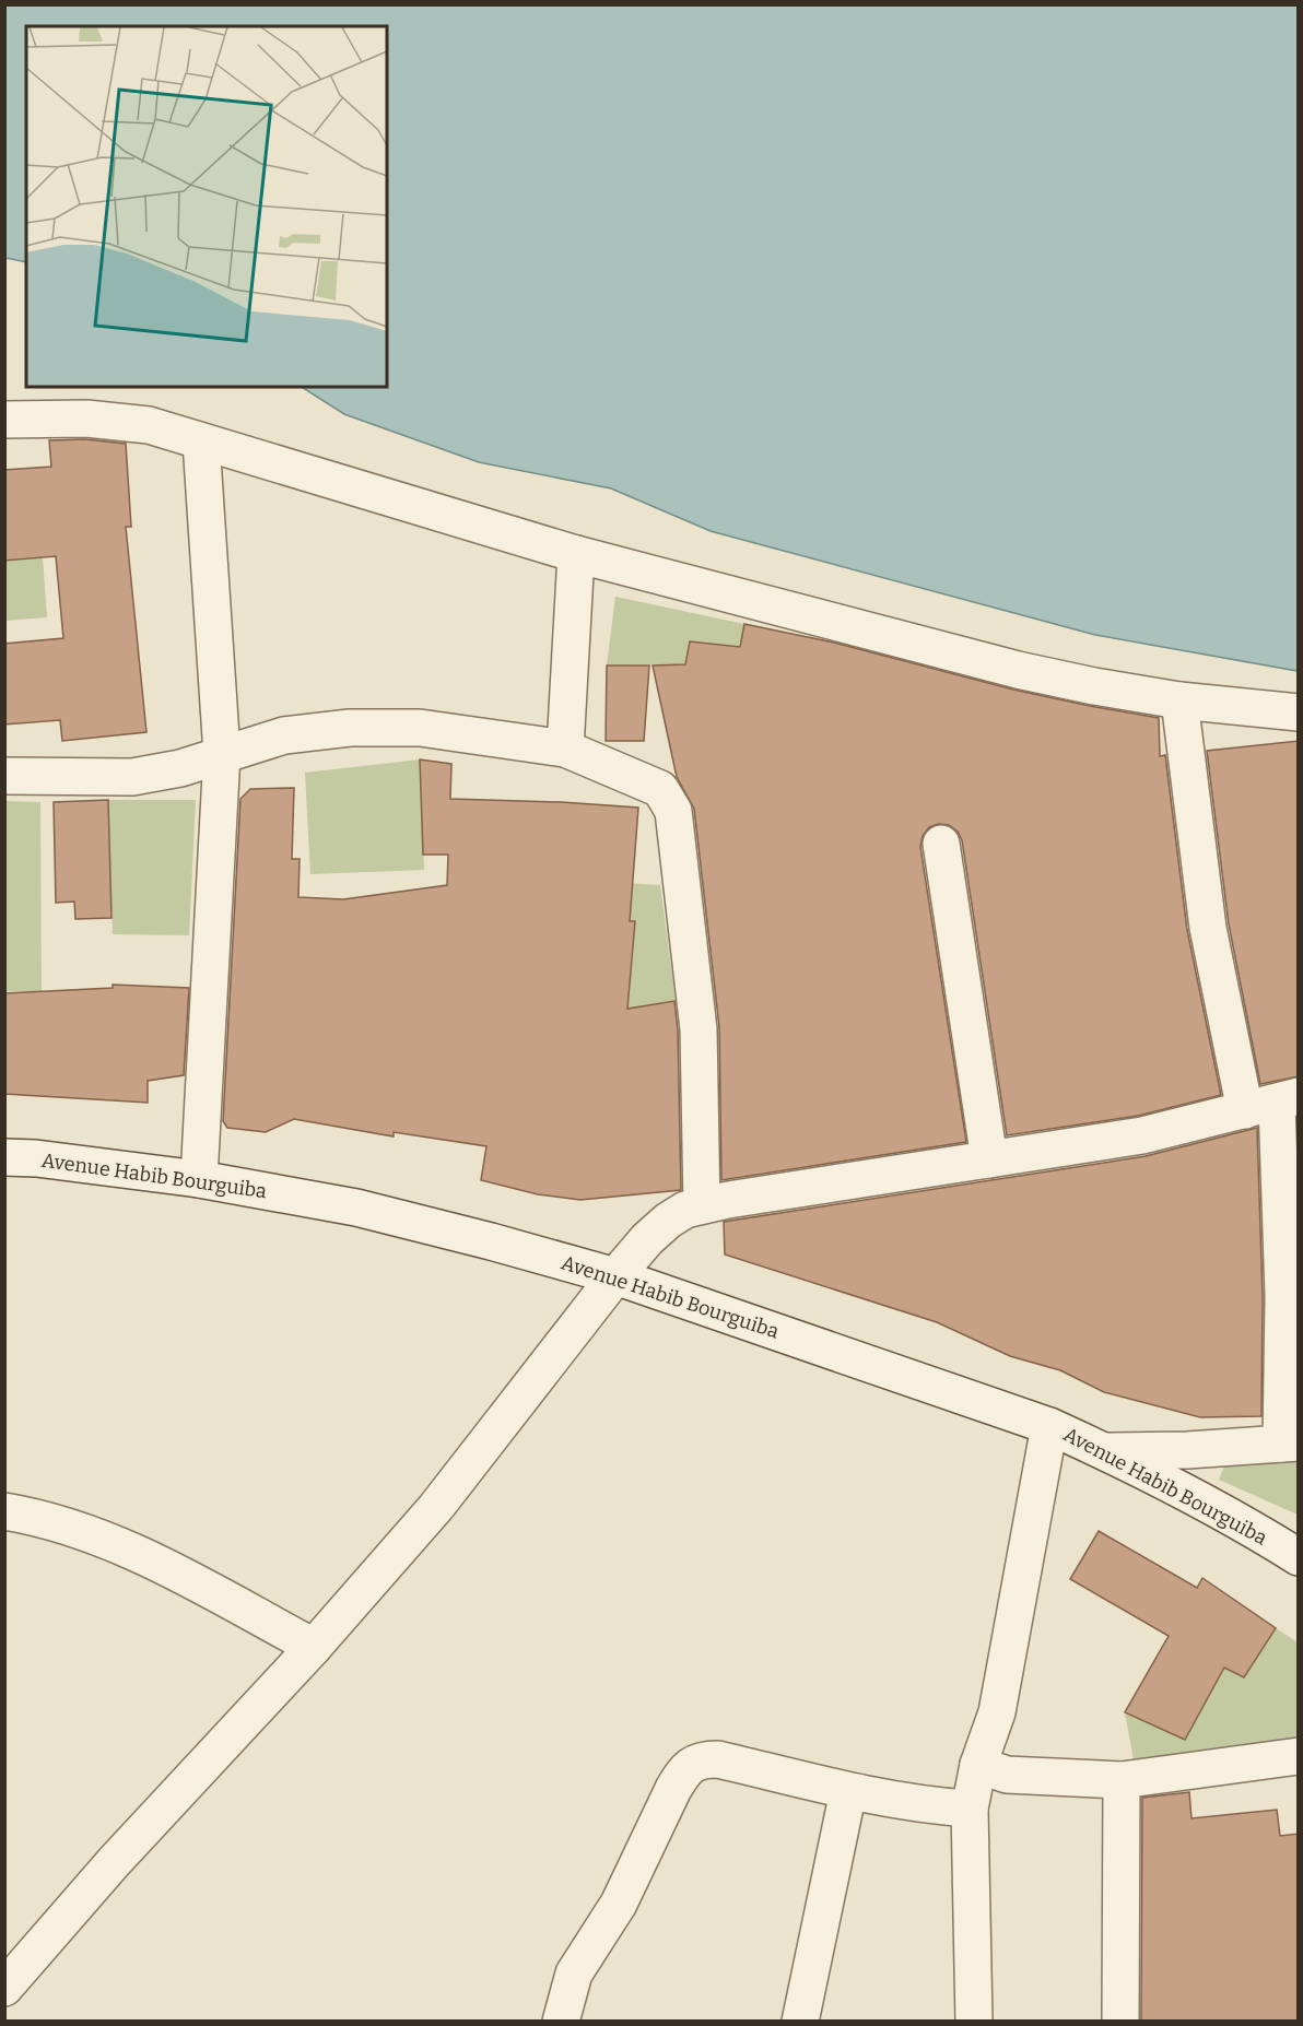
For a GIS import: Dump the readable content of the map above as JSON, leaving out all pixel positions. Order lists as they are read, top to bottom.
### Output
{
  "streets": {
    "street": ["Avenue Habib Bourguiba"]
  }
}
